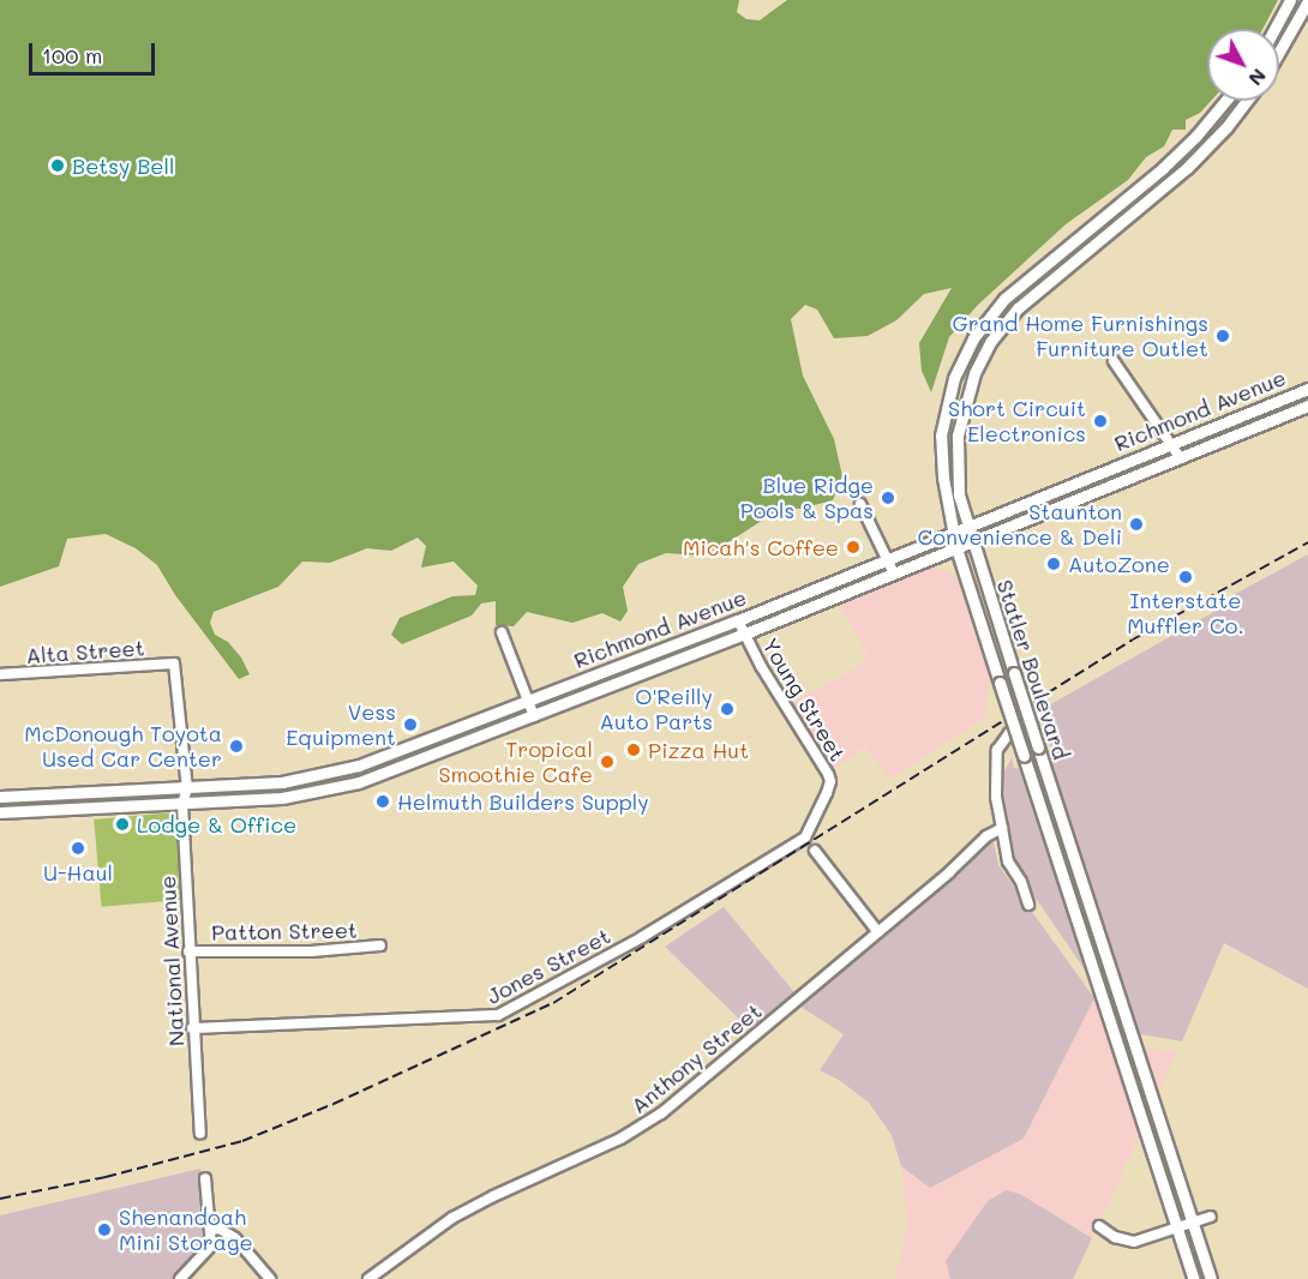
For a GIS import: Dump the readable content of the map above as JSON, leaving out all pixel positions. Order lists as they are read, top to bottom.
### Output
{
  "streets": {
    "main road": ["Richmond Avenue", "Statler Boulevard"],
    "street": [
      "Alta Street",
      "Young Street",
      "Patton Street",
      "National Avenue",
      "Jones Street",
      "Anthony Street"
    ]
  },
  "crossings": [
    ["Richmond Avenue", "Alta Street"],
    ["Richmond Avenue", "Statler Boulevard"],
    ["Richmond Avenue", "Young Street"],
    ["Richmond Avenue", "National Avenue"],
    ["Alta Street", "National Avenue"],
    ["Young Street", "Jones Street"],
    ["Patton Street", "National Avenue"],
    ["National Avenue", "Jones Street"]
  ],
  "places": [
    "Betsy Bell",
    "Grand Home Furnishings Furniture Outlet",
    "Short Circuit Electronics",
    "Blue Ridge Pools & Spas",
    "Staunton Convenience & Deli",
    "Micah's Coffee",
    "AutoZone",
    "Interstate Muffler Co.",
    "O'Reilly Auto Parts",
    "Vess Equipment",
    "McDonough Toyota Used Car Center",
    "Pizza Hut",
    "Tropical Smoothie Cafe",
    "Helmuth Builders Supply",
    "Lodge & Office",
    "U-Haul",
    "Shenandoah Mini Storage"
  ],
  "scale_bar": "100 m",
  "north": "bottom right"
}
